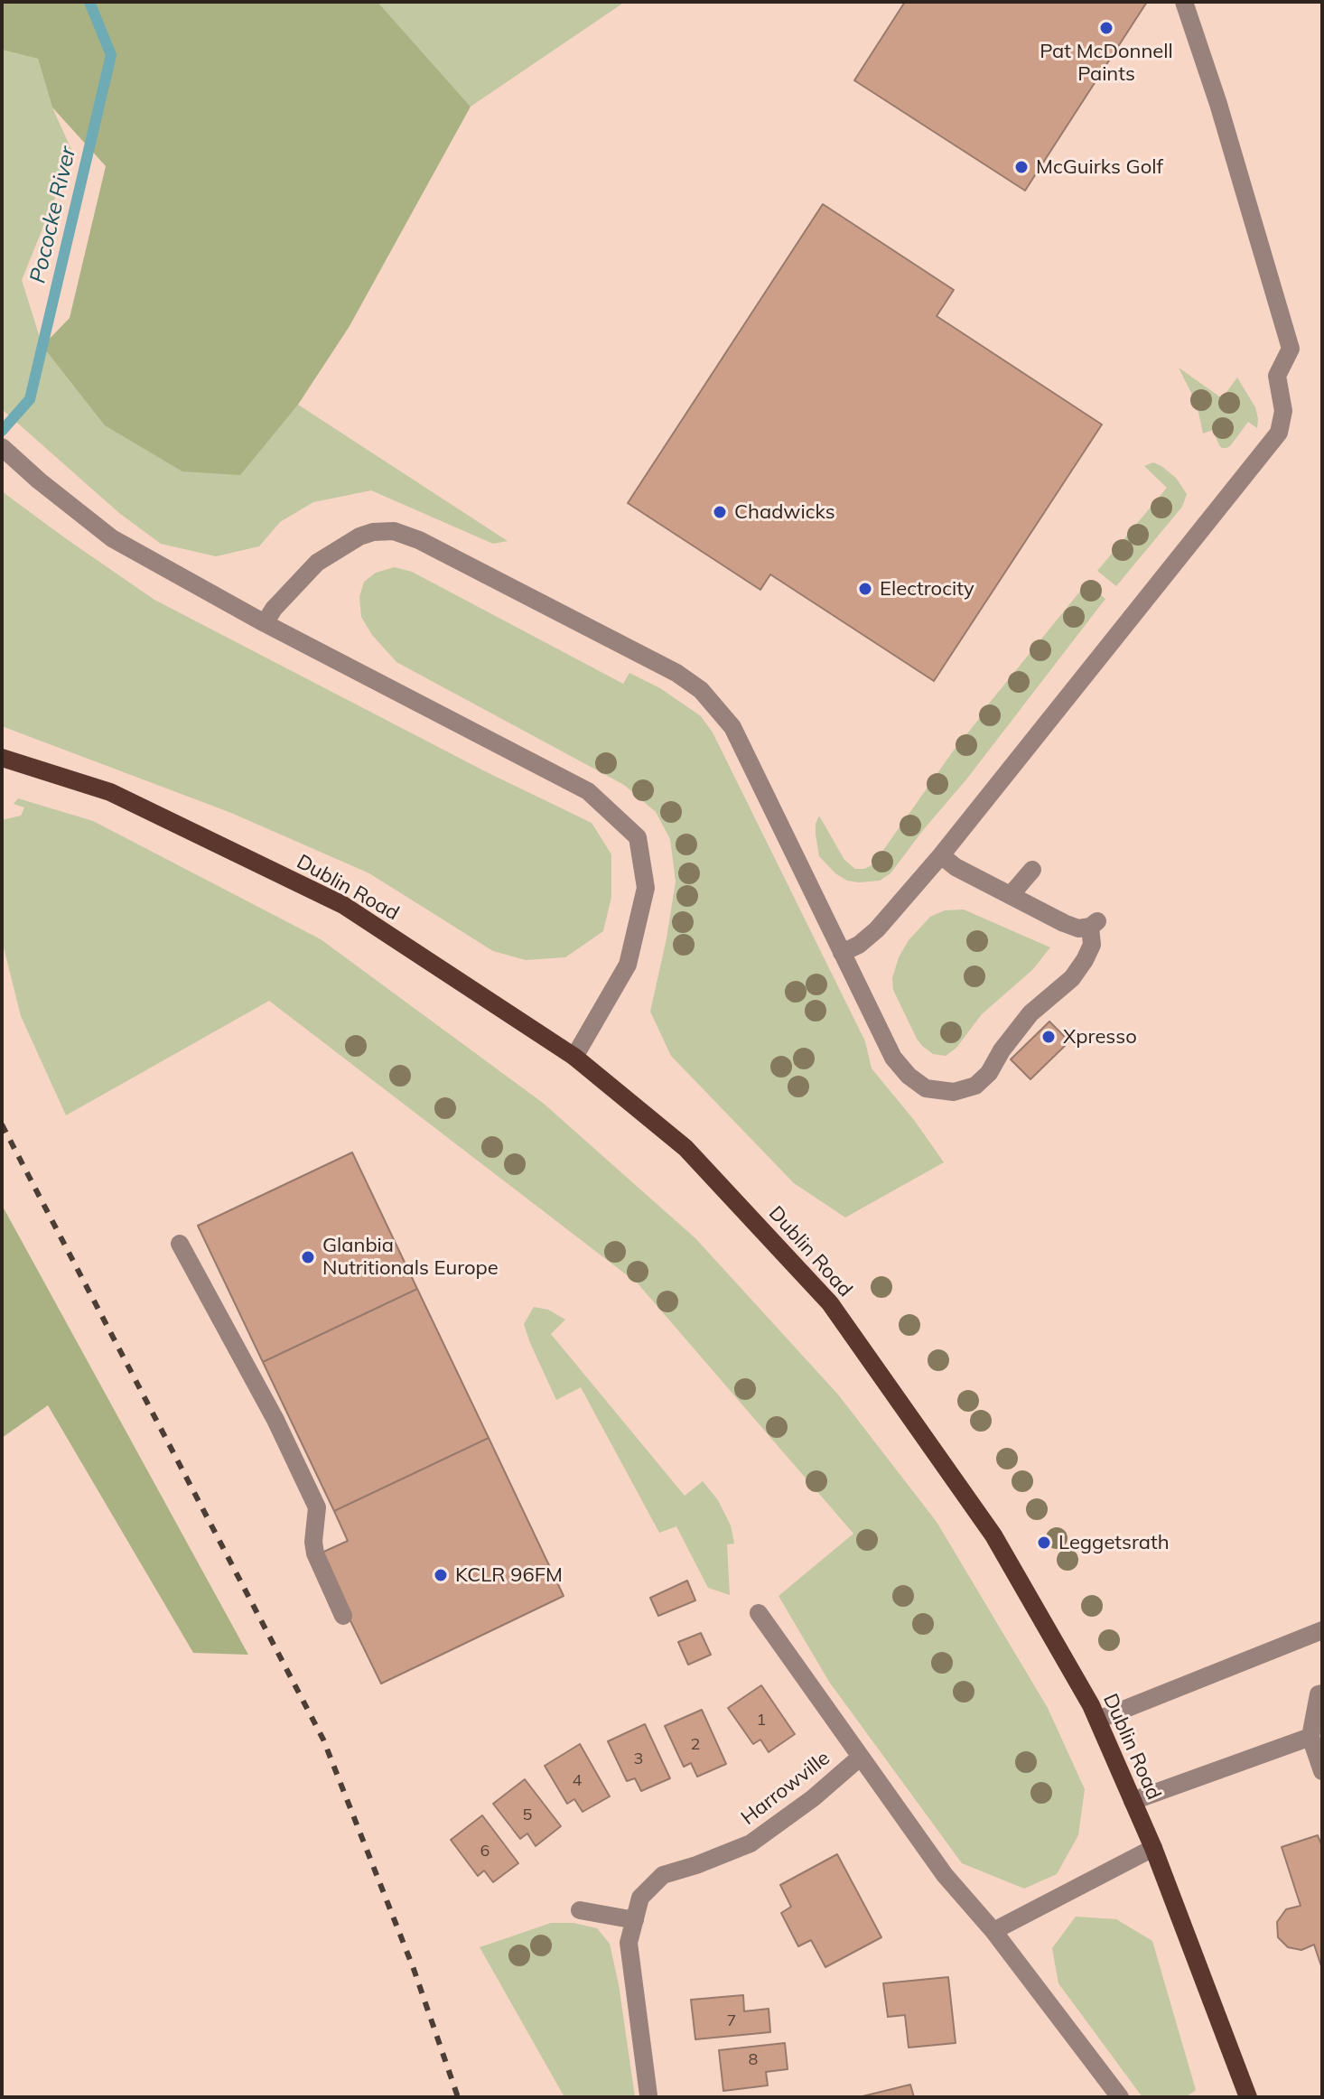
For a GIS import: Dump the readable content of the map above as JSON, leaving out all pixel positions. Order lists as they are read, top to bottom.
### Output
{
  "streets": {
    "main road": ["Dublin Road"],
    "street": ["Harrowville"]
  },
  "water": ["Pococke River"],
  "places": [
    "Pat McDonnell Paints",
    "McGuirks Golf",
    "Chadwicks",
    "Electrocity",
    "Xpresso",
    "Glanbia Nutritionals Europe",
    "Leggetsrath",
    "KCLR 96FM"
  ],
  "house_numbers": [
    "1",
    "2",
    "3",
    "4",
    "5",
    "6",
    "7",
    "8"
  ]
}
